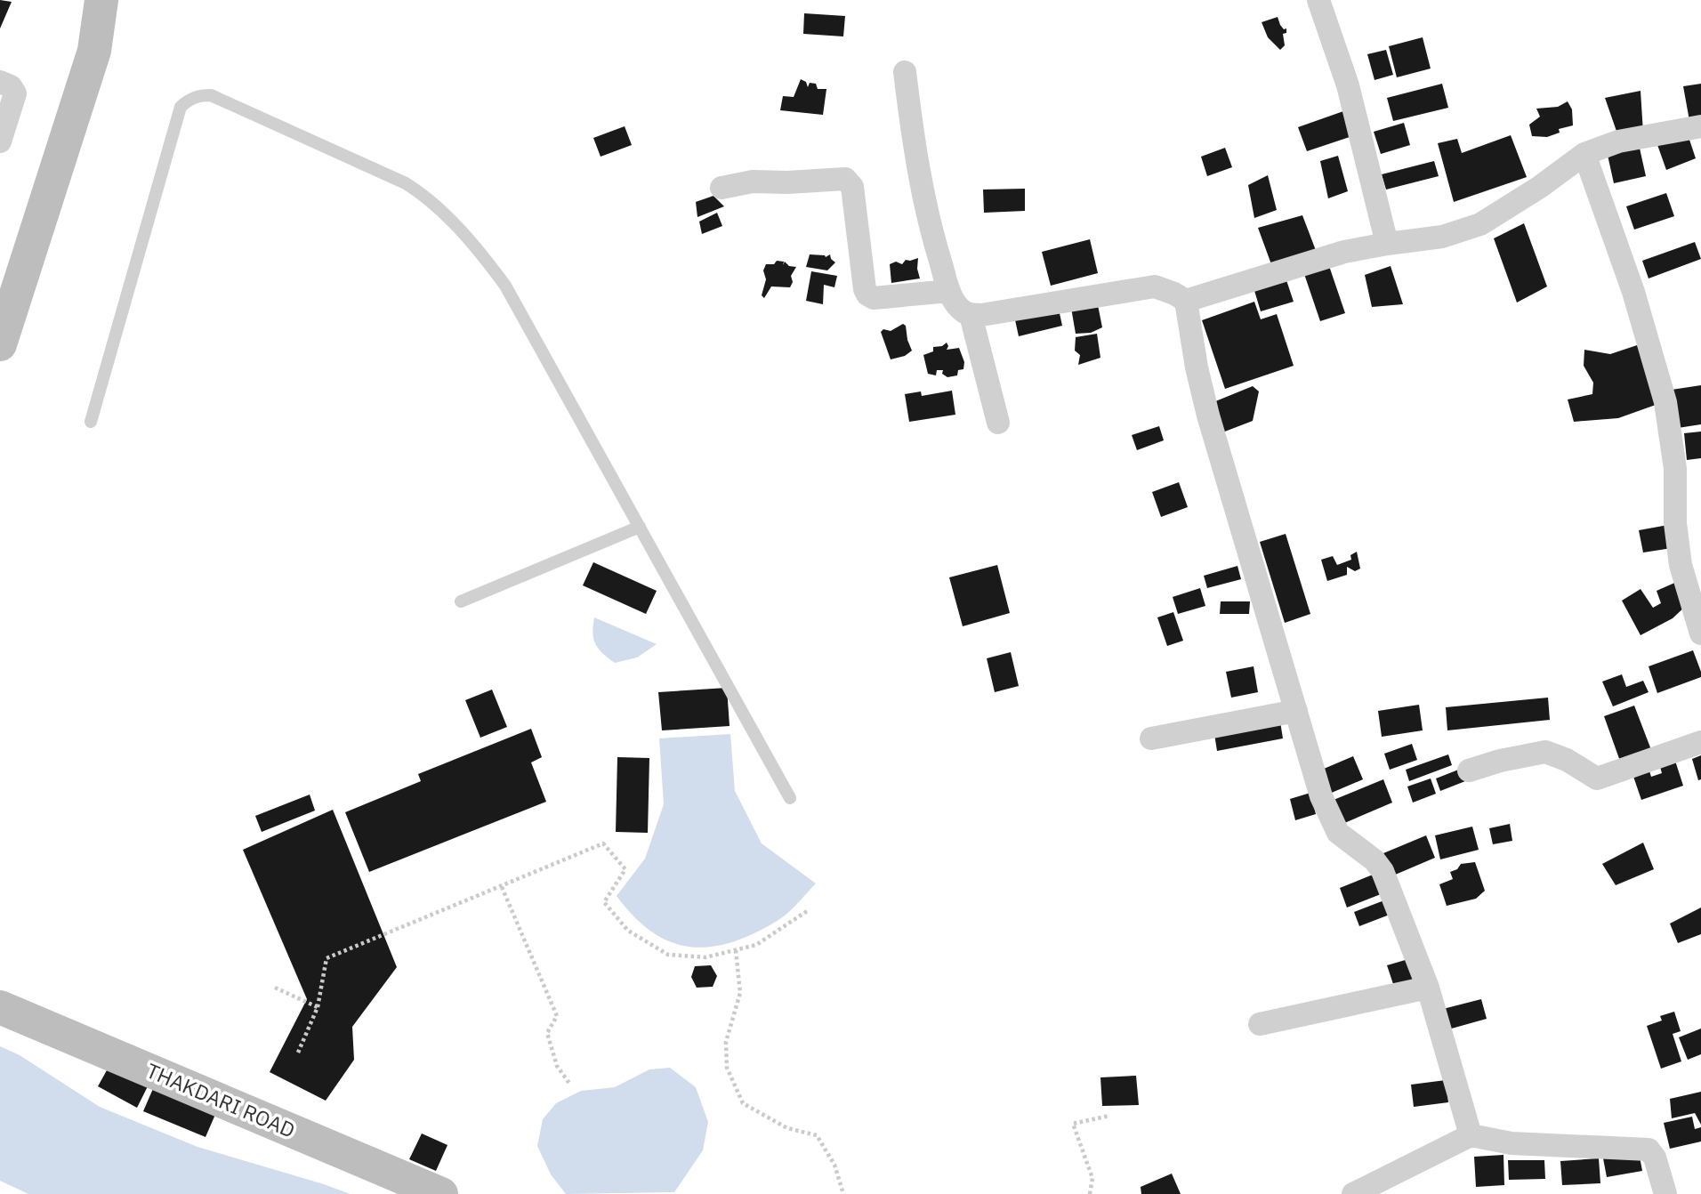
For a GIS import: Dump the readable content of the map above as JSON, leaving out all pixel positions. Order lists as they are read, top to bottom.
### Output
{
  "streets": {
    "street": ["THAKDARI ROAD"]
  }
}
